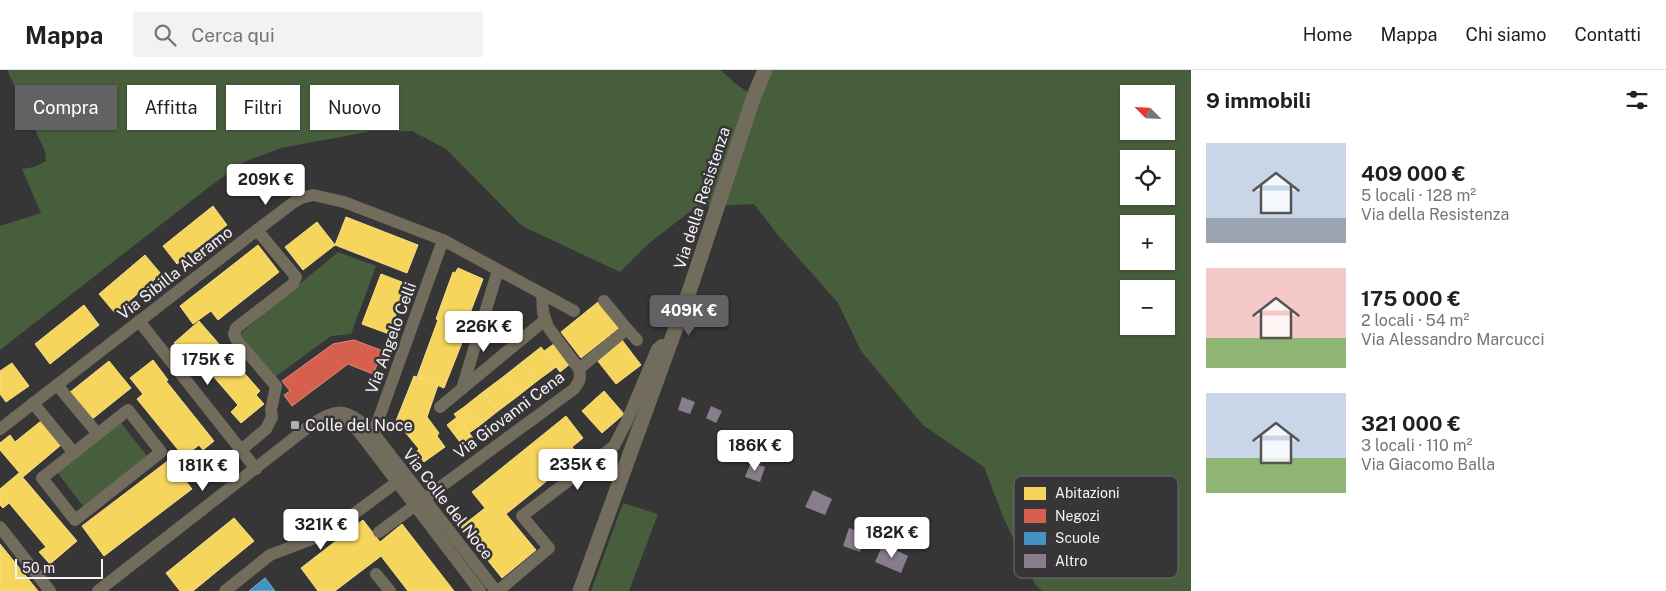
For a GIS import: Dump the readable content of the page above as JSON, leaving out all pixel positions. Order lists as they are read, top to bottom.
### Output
{
  "streets": {
    "street": [
      "Via della Resistenza",
      "Via Sibilla Aleramo",
      "Via Angelo Celli",
      "Via Giovanni Cena",
      "Via Colle del Noce"
    ]
  },
  "crossings": [
    ["Via Sibilla Aleramo", "Via Angelo Celli"],
    ["Via Sibilla Aleramo", "Via Giovanni Cena"],
    ["Via Angelo Celli", "Via Colle del Noce"],
    ["Via Giovanni Cena", "Via Colle del Noce"]
  ],
  "places": {
    "transit": ["Colle del Noce"]
  },
  "legend": [
    "Abitazioni",
    "Negozi",
    "Scuole",
    "Altro"
  ],
  "scale_bar": "50 m",
  "north": "top left",
  "page": {
    "header": "Mappa",
    "search": "Cerca qui",
    "nav": [
      "Home",
      "Mappa",
      "Chi siamo",
      "Contatti"
    ],
    "heading": "9 immobili",
    "map_buttons": ["+", "−"],
    "chip": [
      "Compra",
      "Affitta",
      "Filtri",
      "Nuovo"
    ],
    "list": [
      {
        "name": "409 000 €",
        "note": "5 locali · 128 m² · Via della Resistenza"
      },
      {
        "name": "175 000 €",
        "note": "2 locali · 54 m² · Via Alessandro Marcucci"
      },
      {
        "name": "321 000 €",
        "note": "3 locali · 110 m² · Via Giacomo Balla"
      }
    ],
    "price": [
      "209K €",
      "409K €",
      "226K €",
      "175K €",
      "186K €",
      "235K €",
      "181K €",
      "321K €",
      "182K €"
    ],
    "scale": "50 m"
  }
}
